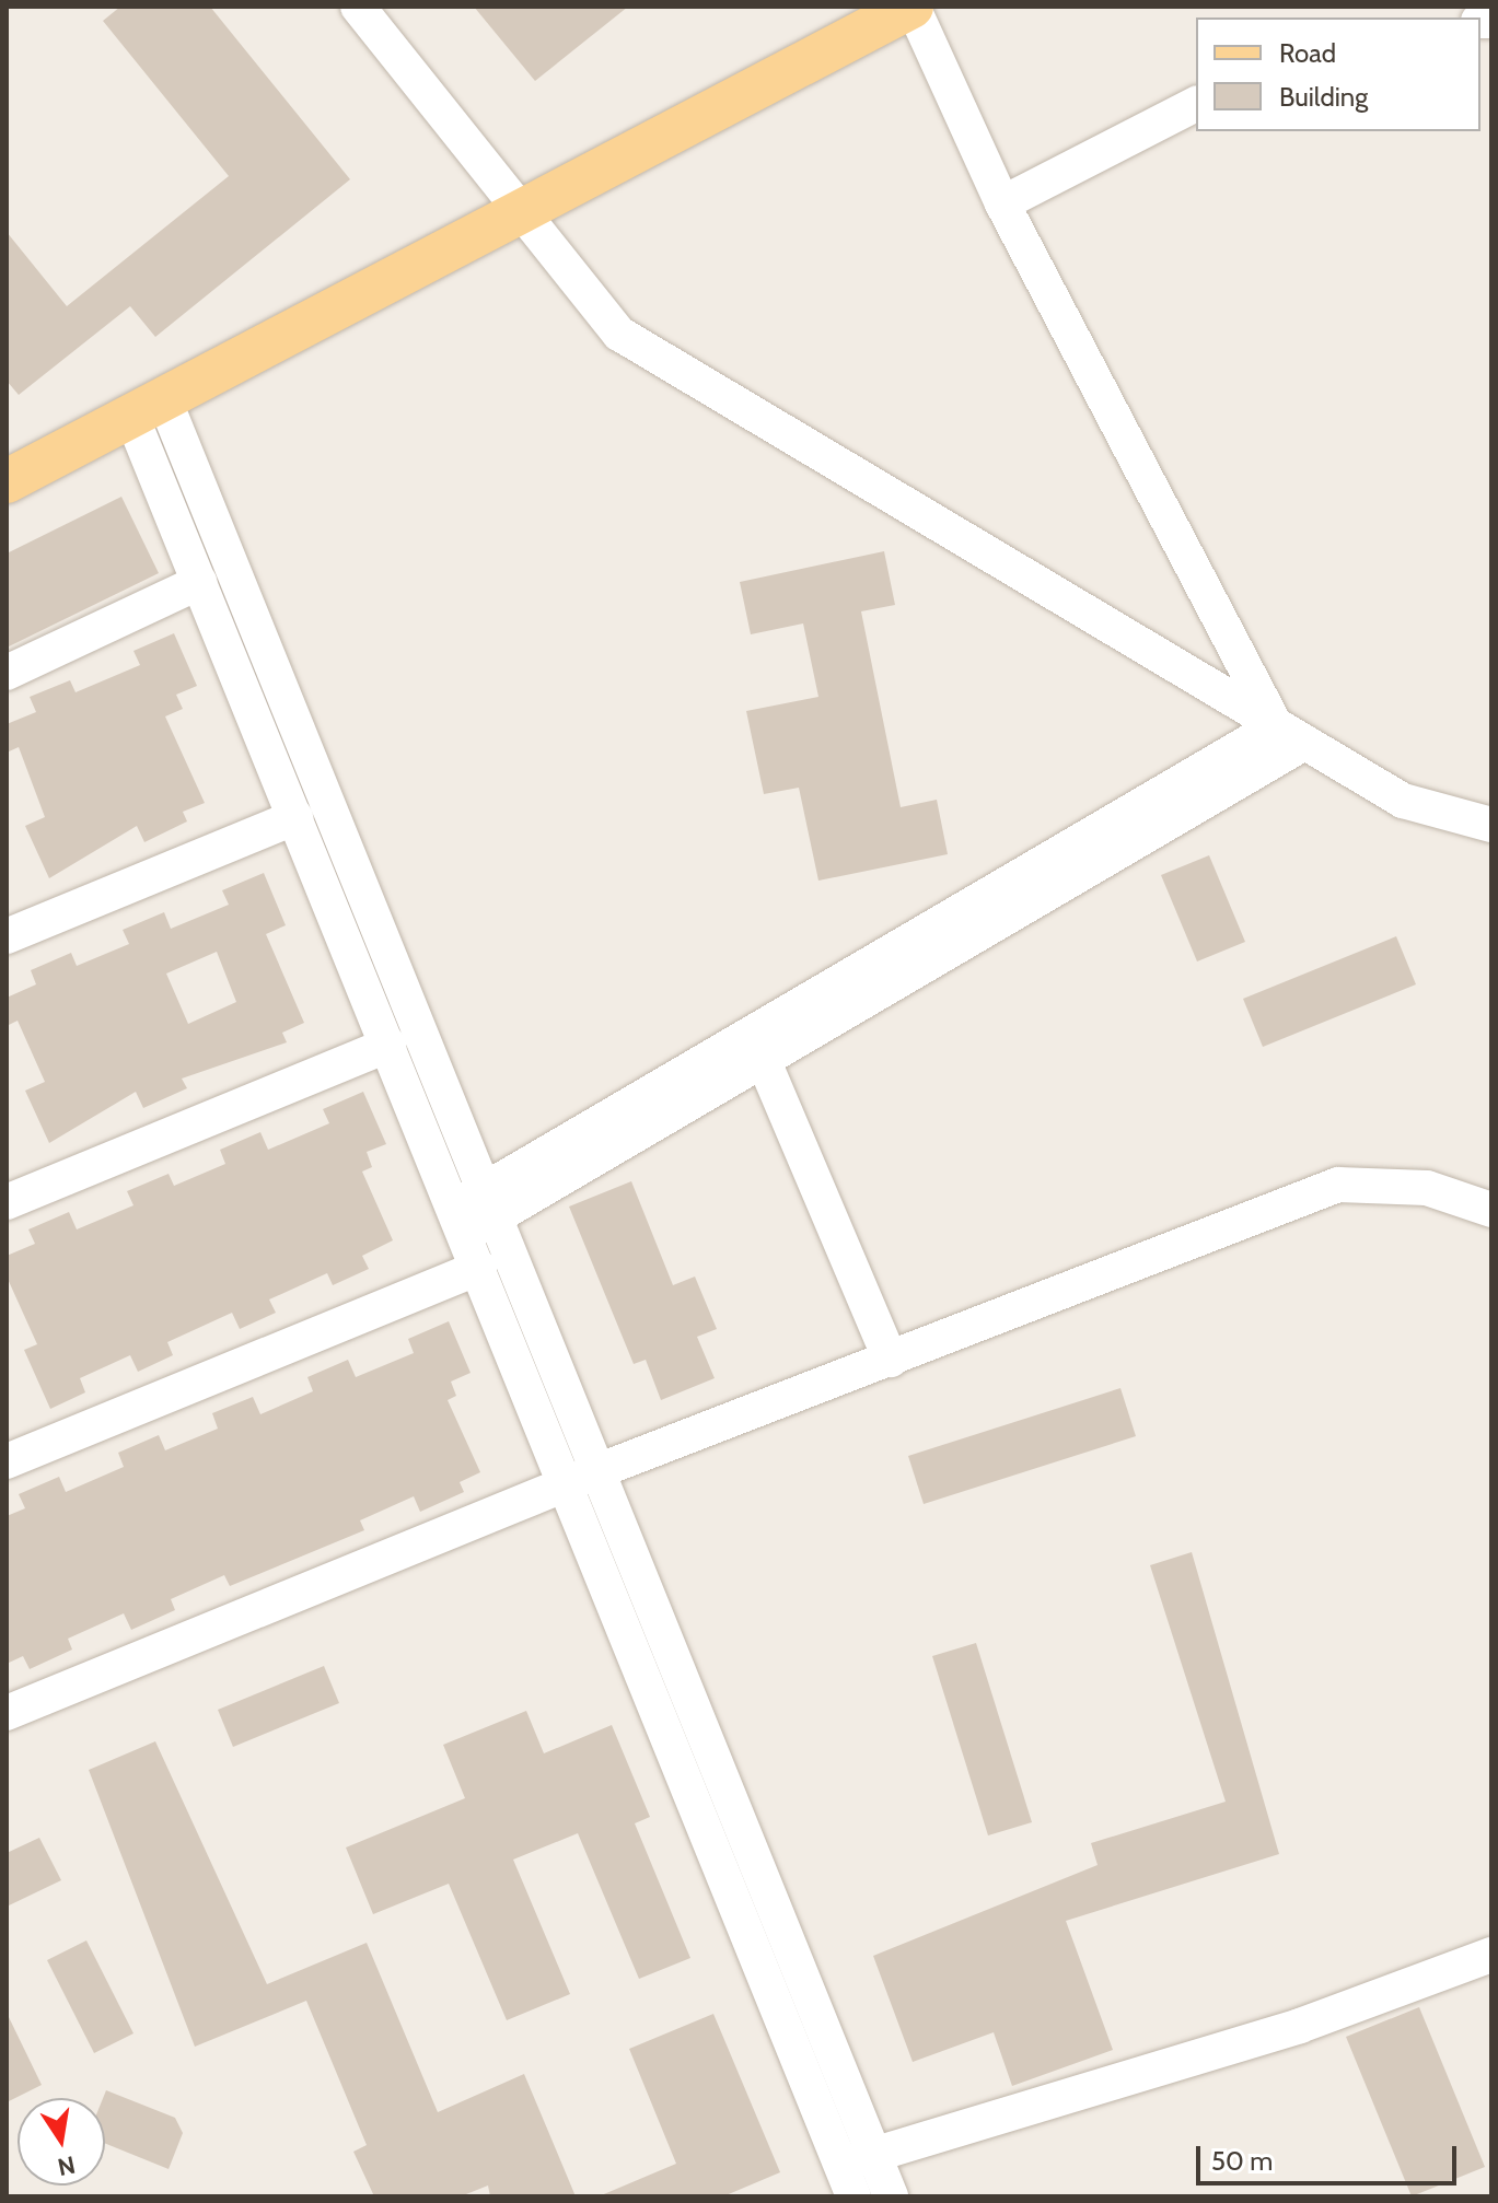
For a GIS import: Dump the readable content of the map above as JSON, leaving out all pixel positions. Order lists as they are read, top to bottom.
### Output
{
  "legend": ["Road", "Building"],
  "scale_bar": "50 m",
  "north": "bottom"
}
